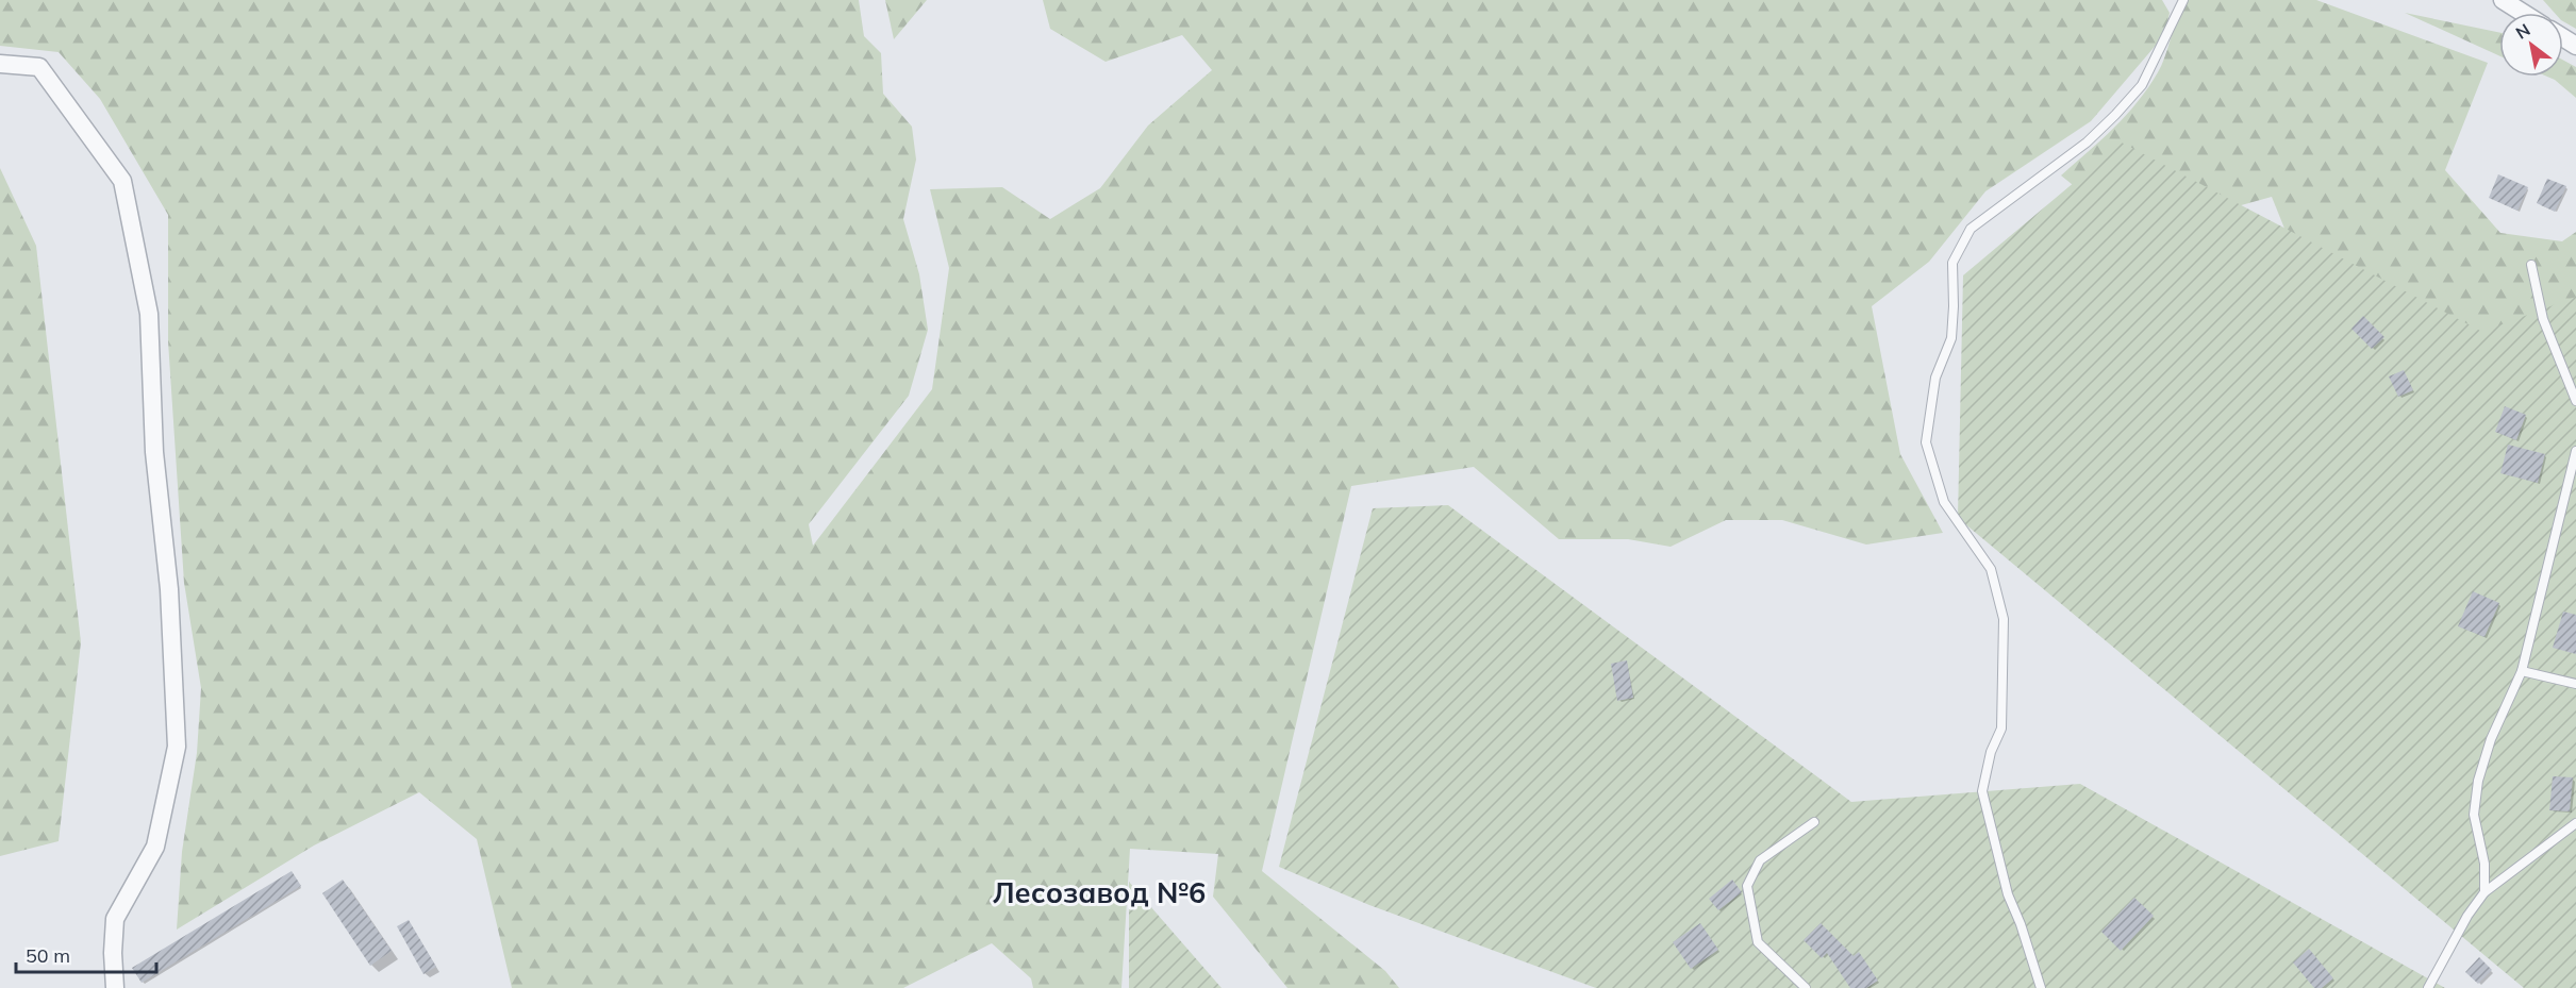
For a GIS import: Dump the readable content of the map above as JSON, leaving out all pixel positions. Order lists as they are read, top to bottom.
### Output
{
  "districts": ["Лесозавод №6"],
  "scale_bar": "50 m",
  "north": "top left"
}
